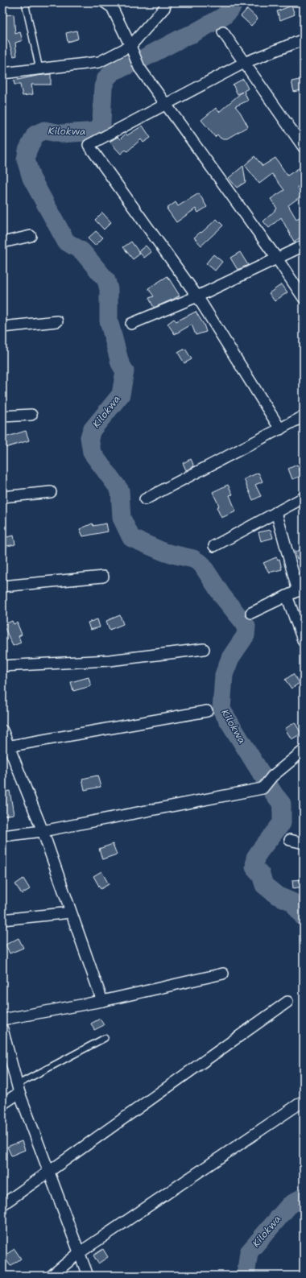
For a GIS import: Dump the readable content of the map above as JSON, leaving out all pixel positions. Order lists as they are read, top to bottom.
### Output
{
  "water": ["Kilokwa"]
}
